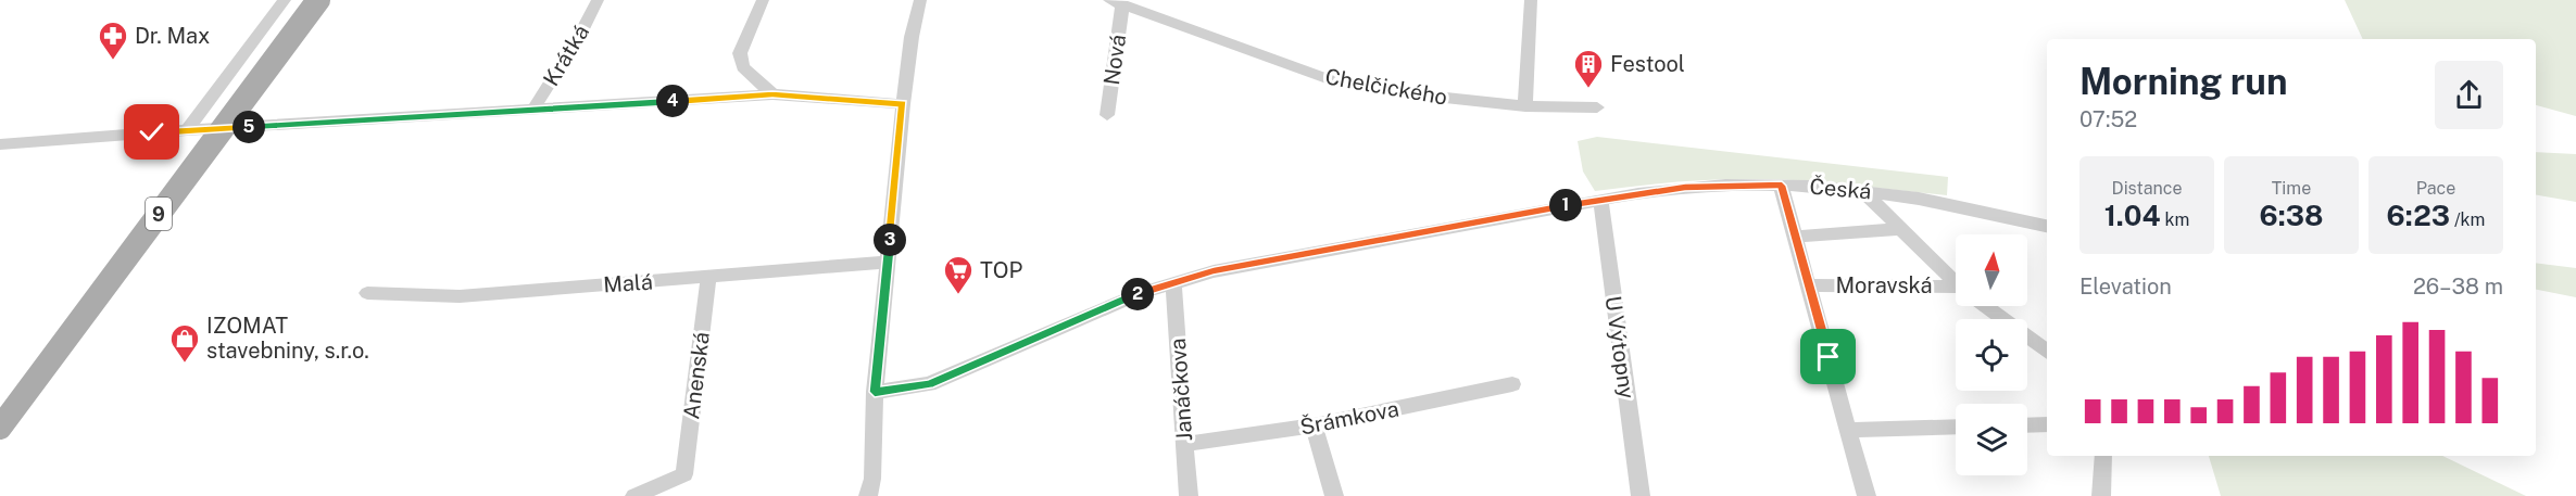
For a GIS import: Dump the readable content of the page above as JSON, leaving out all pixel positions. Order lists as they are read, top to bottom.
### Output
{
  "streets": {
    "main road": ["9"],
    "street": [
      "Krátká",
      "Nová",
      "Chelčického",
      "Česká",
      "Malá",
      "Moravská",
      "U Výtopny",
      "Anenská",
      "Janáčkova",
      "Šrámkova"
    ]
  },
  "crossings": [
    ["Nová", "Chelčického"],
    ["Česká", "U Výtopny"],
    ["Česká", "Janáčkova"],
    ["Malá", "Anenská"],
    ["Janáčkova", "Šrámkova"]
  ],
  "places": {
    "pharmacy": ["Dr. Max"],
    "building": ["Festool"],
    "supermarket": ["TOP"],
    "shop": ["IZOMAT stavebniny, s.r.o."]
  },
  "north": "top",
  "page": {
    "heading": ["Morning run", "07:52"],
    "pins": [
      "4",
      "5",
      "1",
      "3",
      "2"
    ],
    "stats": [
      ["Distance", "1.04 km"],
      ["Time", "6:38"],
      ["Pace", "6:23 /km"]
    ],
    "chart": ["Elevation", "26–38 m"]
  }
}
